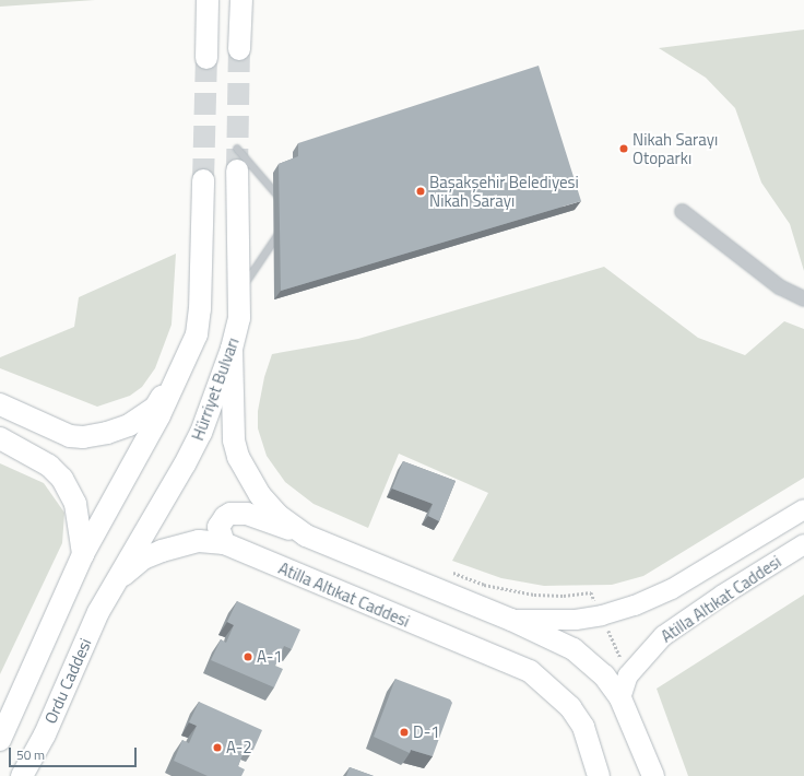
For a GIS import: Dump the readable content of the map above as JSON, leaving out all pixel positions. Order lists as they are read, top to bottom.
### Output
{
  "streets": {
    "main road": ["Hürriyet Bulvarı", "Atilla Altıkat Caddesi", "Ordu Caddesi"]
  },
  "crossings": [
    ["Hürriyet Bulvarı", "Atilla Altıkat Caddesi"],
    ["Hürriyet Bulvarı", "Ordu Caddesi"],
    ["Atilla Altıkat Caddesi", "Ordu Caddesi"]
  ],
  "places": [
    "Nikah Sarayı Otoparkı",
    "Başakşehir Belediyesi Nikah Sarayı",
    "A-1",
    "D-1",
    "A-2"
  ],
  "scale_bar": "50 m"
}
